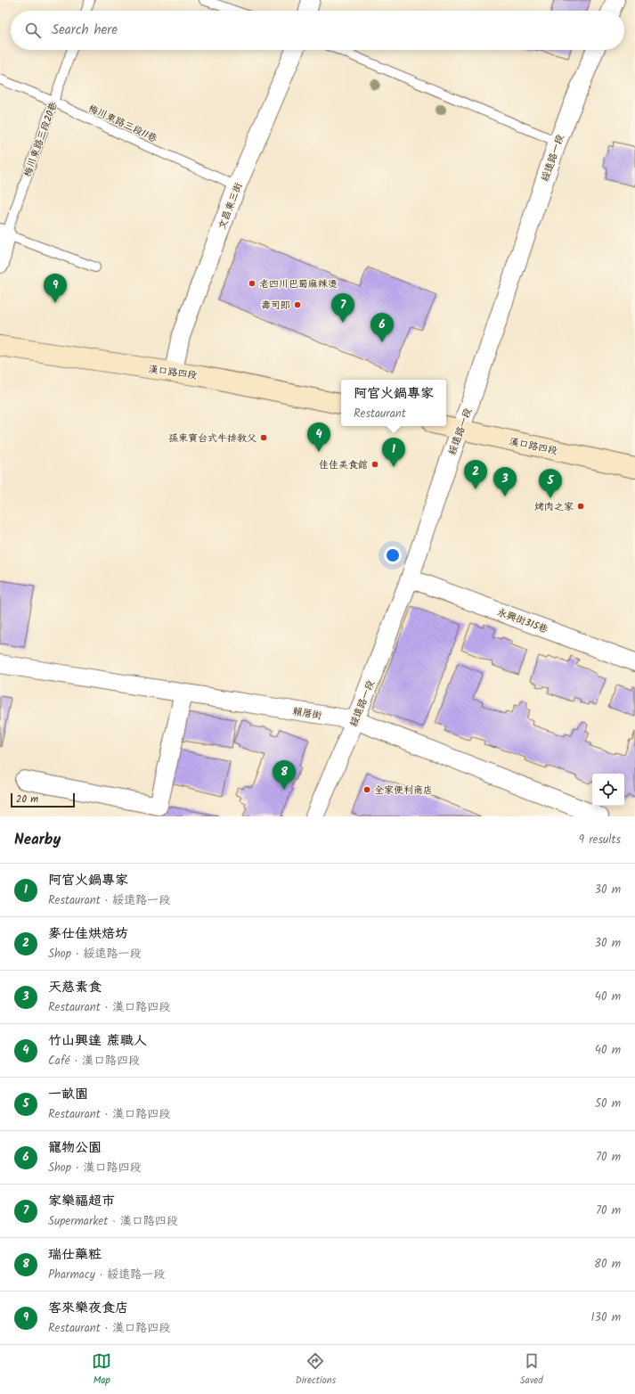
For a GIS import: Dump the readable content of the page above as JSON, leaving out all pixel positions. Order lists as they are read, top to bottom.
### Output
{
  "streets": {
    "street": [
      "綏遠路一段",
      "文昌東三街",
      "漢口路四段",
      "永興街315巷",
      "賴厝街"
    ],
    "lane": ["梅川東路三段11巷", "梅川東路三段20巷"]
  },
  "crossings": [
    ["梅川東路三段11巷", "梅川東路三段20巷"],
    ["梅川東路三段11巷", "文昌東三街"],
    ["綏遠路一段", "漢口路四段"],
    ["綏遠路一段", "永興街315巷"],
    ["綏遠路一段", "賴厝街"],
    ["文昌東三街", "漢口路四段"]
  ],
  "places": [
    "老四川巴蜀麻辣燙",
    "壽司郎",
    "孫東寶台式牛排教父",
    "佳佳美食館",
    "烤肉之家",
    "全家便利商店"
  ],
  "scale_bar": "20 m",
  "page": {
    "search": "Search here",
    "pins": [
      "9",
      "7",
      "6",
      "4",
      "1",
      "2",
      "3",
      "5",
      "8"
    ],
    "popup": ["阿官火鍋專家", "Restaurant"],
    "scale": "20 m",
    "heading": ["Nearby", "9 results"],
    "list": [
      {
        "mark": "1",
        "name": "阿官火鍋專家",
        "note": "Restaurant · 綏遠路一段",
        "value": "30 m"
      },
      {
        "mark": "2",
        "name": "麥仕佳烘焙坊",
        "note": "Shop · 綏遠路一段",
        "value": "30 m"
      },
      {
        "mark": "3",
        "name": "天慈素食",
        "note": "Restaurant · 漢口路四段",
        "value": "40 m"
      },
      {
        "mark": "4",
        "name": "竹山興達 蔗職人",
        "note": "Café · 漢口路四段",
        "value": "40 m"
      },
      {
        "mark": "5",
        "name": "一畝園",
        "note": "Restaurant · 漢口路四段",
        "value": "50 m"
      },
      {
        "mark": "6",
        "name": "寵物公園",
        "note": "Shop · 漢口路四段",
        "value": "70 m"
      },
      {
        "mark": "7",
        "name": "家樂福超市",
        "note": "Supermarket · 漢口路四段",
        "value": "70 m"
      },
      {
        "mark": "8",
        "name": "瑞仕藥粧",
        "note": "Pharmacy · 綏遠路一段",
        "value": "80 m"
      },
      {
        "mark": "9",
        "name": "客來樂夜食店",
        "note": "Restaurant · 漢口路四段",
        "value": "130 m"
      }
    ],
    "nav": ["Map", "Directions", "Saved"]
  }
}
